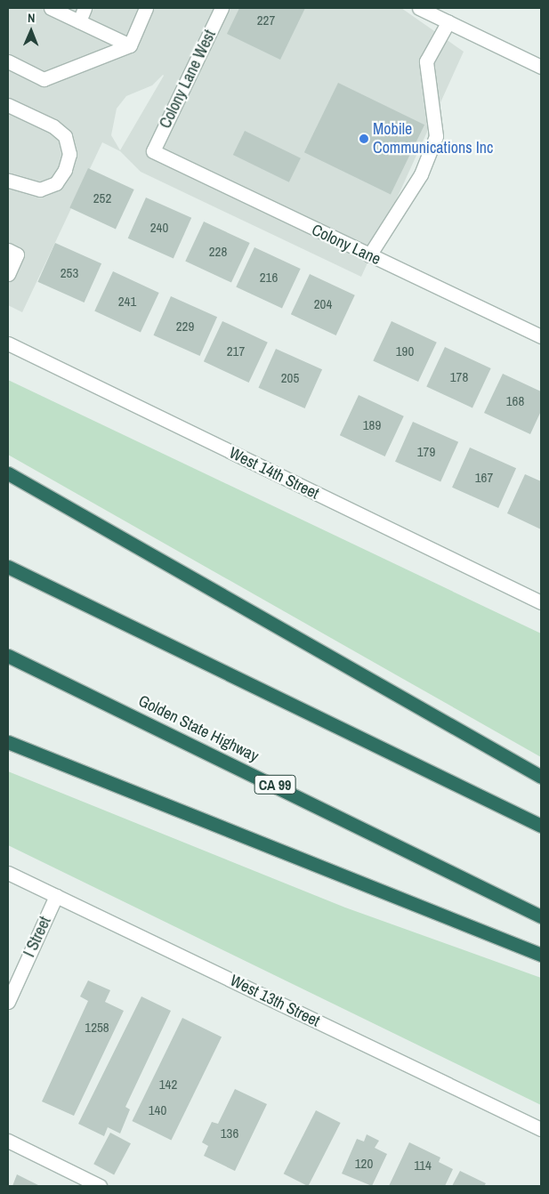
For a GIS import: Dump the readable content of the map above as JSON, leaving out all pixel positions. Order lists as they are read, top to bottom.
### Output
{
  "streets": {
    "highway": ["Golden State Highway", "CA 99"],
    "street": [
      "Colony Lane West",
      "Colony Lane",
      "West 14th Street",
      "I Street",
      "West 13th Street"
    ]
  },
  "crossings": [
    ["Colony Lane West", "Colony Lane"],
    ["I Street", "West 13th Street"]
  ],
  "places": ["Mobile Communications Inc"],
  "house_numbers": [
    "227",
    "252",
    "240",
    "228",
    "253",
    "216",
    "241",
    "204",
    "229",
    "217",
    "190",
    "178",
    "205",
    "168",
    "189",
    "179",
    "167",
    "1258",
    "142",
    "140",
    "136",
    "120",
    "114"
  ],
  "north": "top"
}
